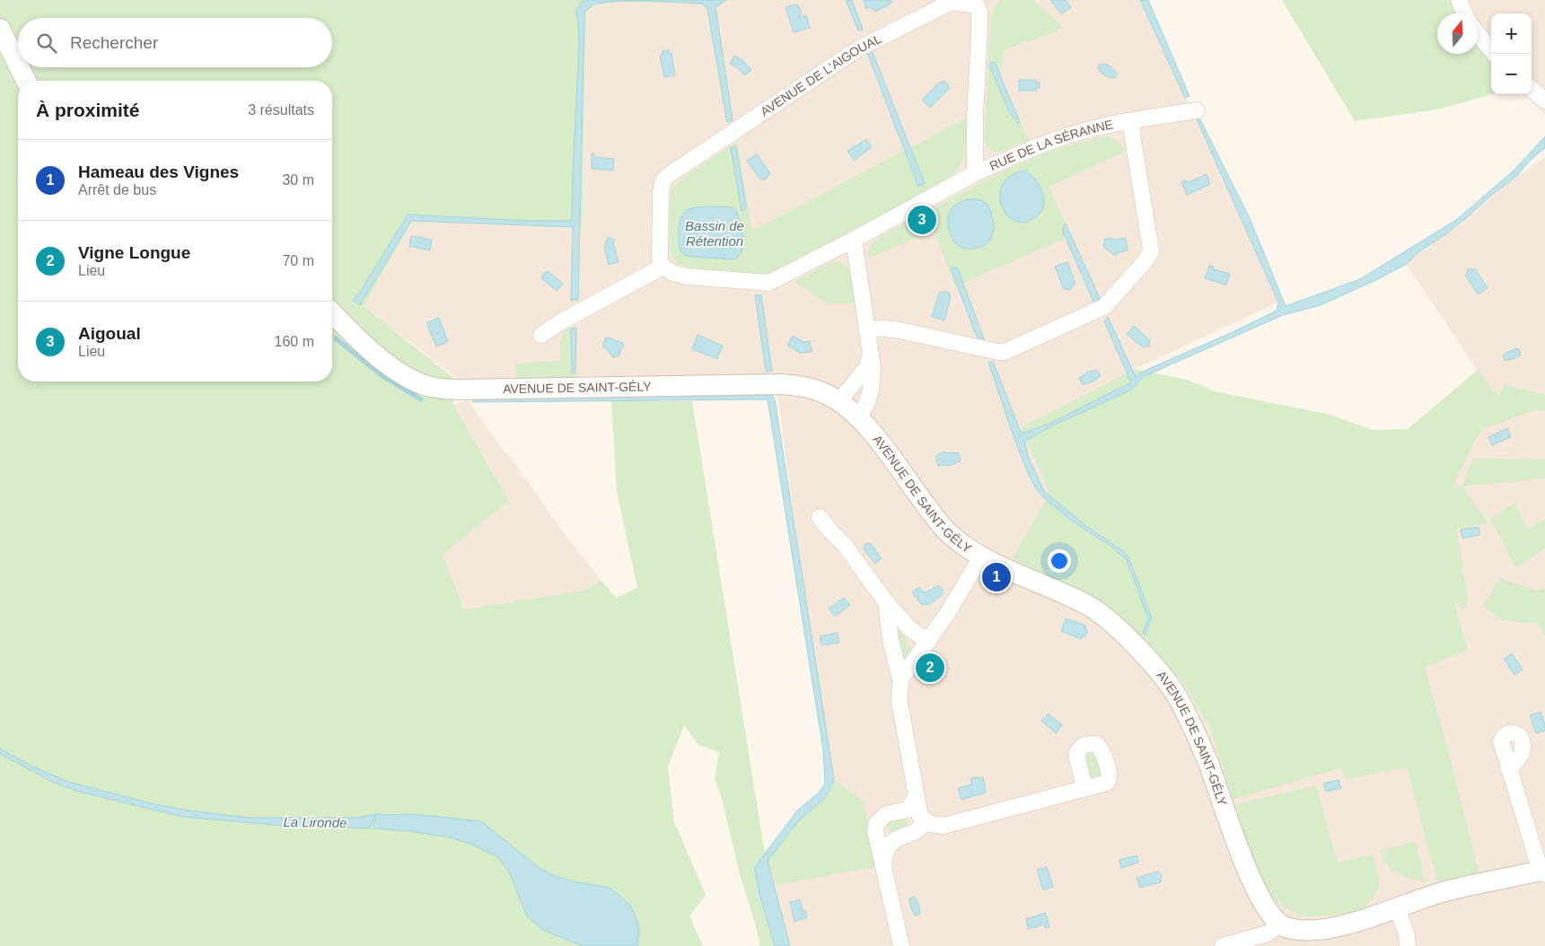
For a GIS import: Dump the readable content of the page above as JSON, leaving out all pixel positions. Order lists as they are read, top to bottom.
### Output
{
  "streets": {
    "street": ["AVENUE DE L'AIGOUAL", "RUE DE LA SÉRANNE", "AVENUE DE SAINT-GÉLY"]
  },
  "crossings": [
    ["AVENUE DE L'AIGOUAL", "RUE DE LA SÉRANNE"]
  ],
  "water": ["Bassin de Rétention", "La Lironde"],
  "north": "top",
  "page": {
    "map_buttons": ["+", "−"],
    "search": "Rechercher",
    "heading": ["À proximité", "3 résultats"],
    "list": [
      {
        "mark": "1",
        "name": "Hameau des Vignes",
        "note": "Arrêt de bus",
        "value": "30 m"
      },
      {
        "mark": "2",
        "name": "Vigne Longue",
        "note": "Lieu",
        "value": "70 m"
      },
      {
        "mark": "3",
        "name": "Aigoual",
        "note": "Lieu",
        "value": "160 m"
      }
    ],
    "pins": ["3", "1", "2"]
  }
}
